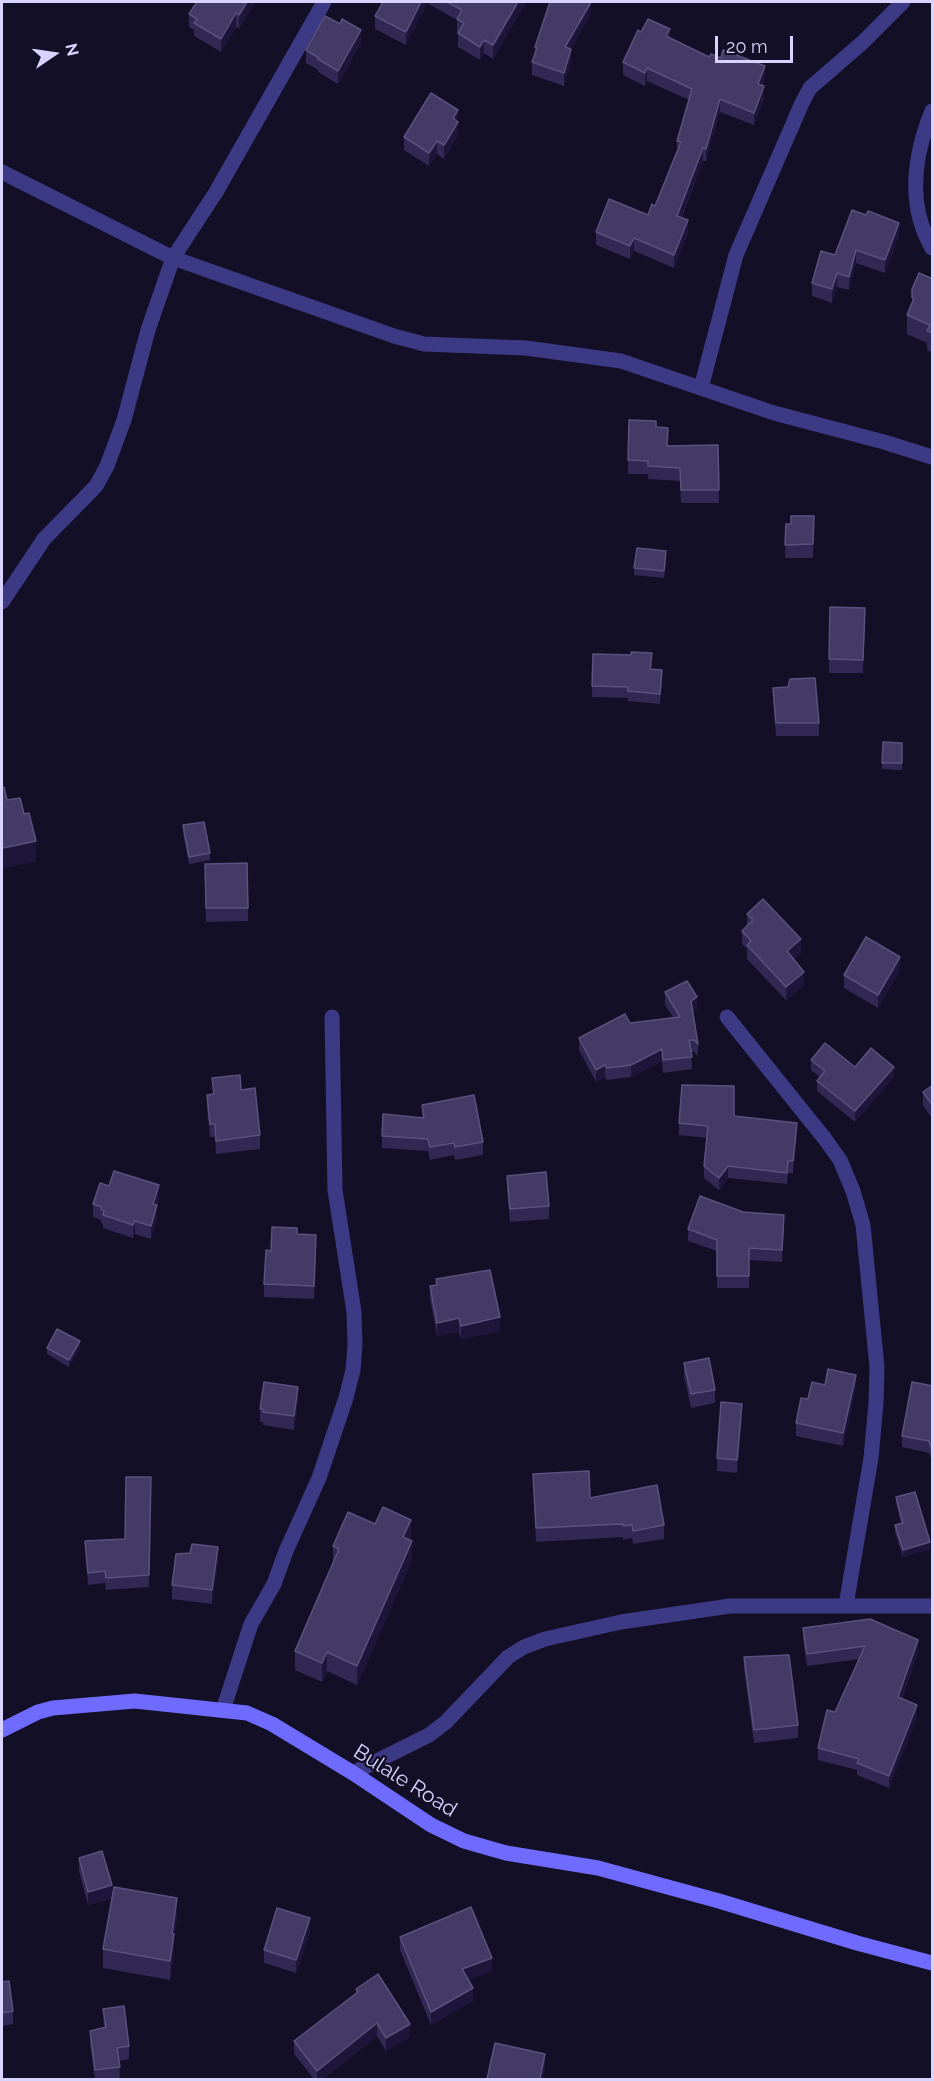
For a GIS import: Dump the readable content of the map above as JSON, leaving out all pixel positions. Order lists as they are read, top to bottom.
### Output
{
  "streets": {
    "street": ["Bulale Road"]
  },
  "scale_bar": "20 m",
  "north": "right"
}
